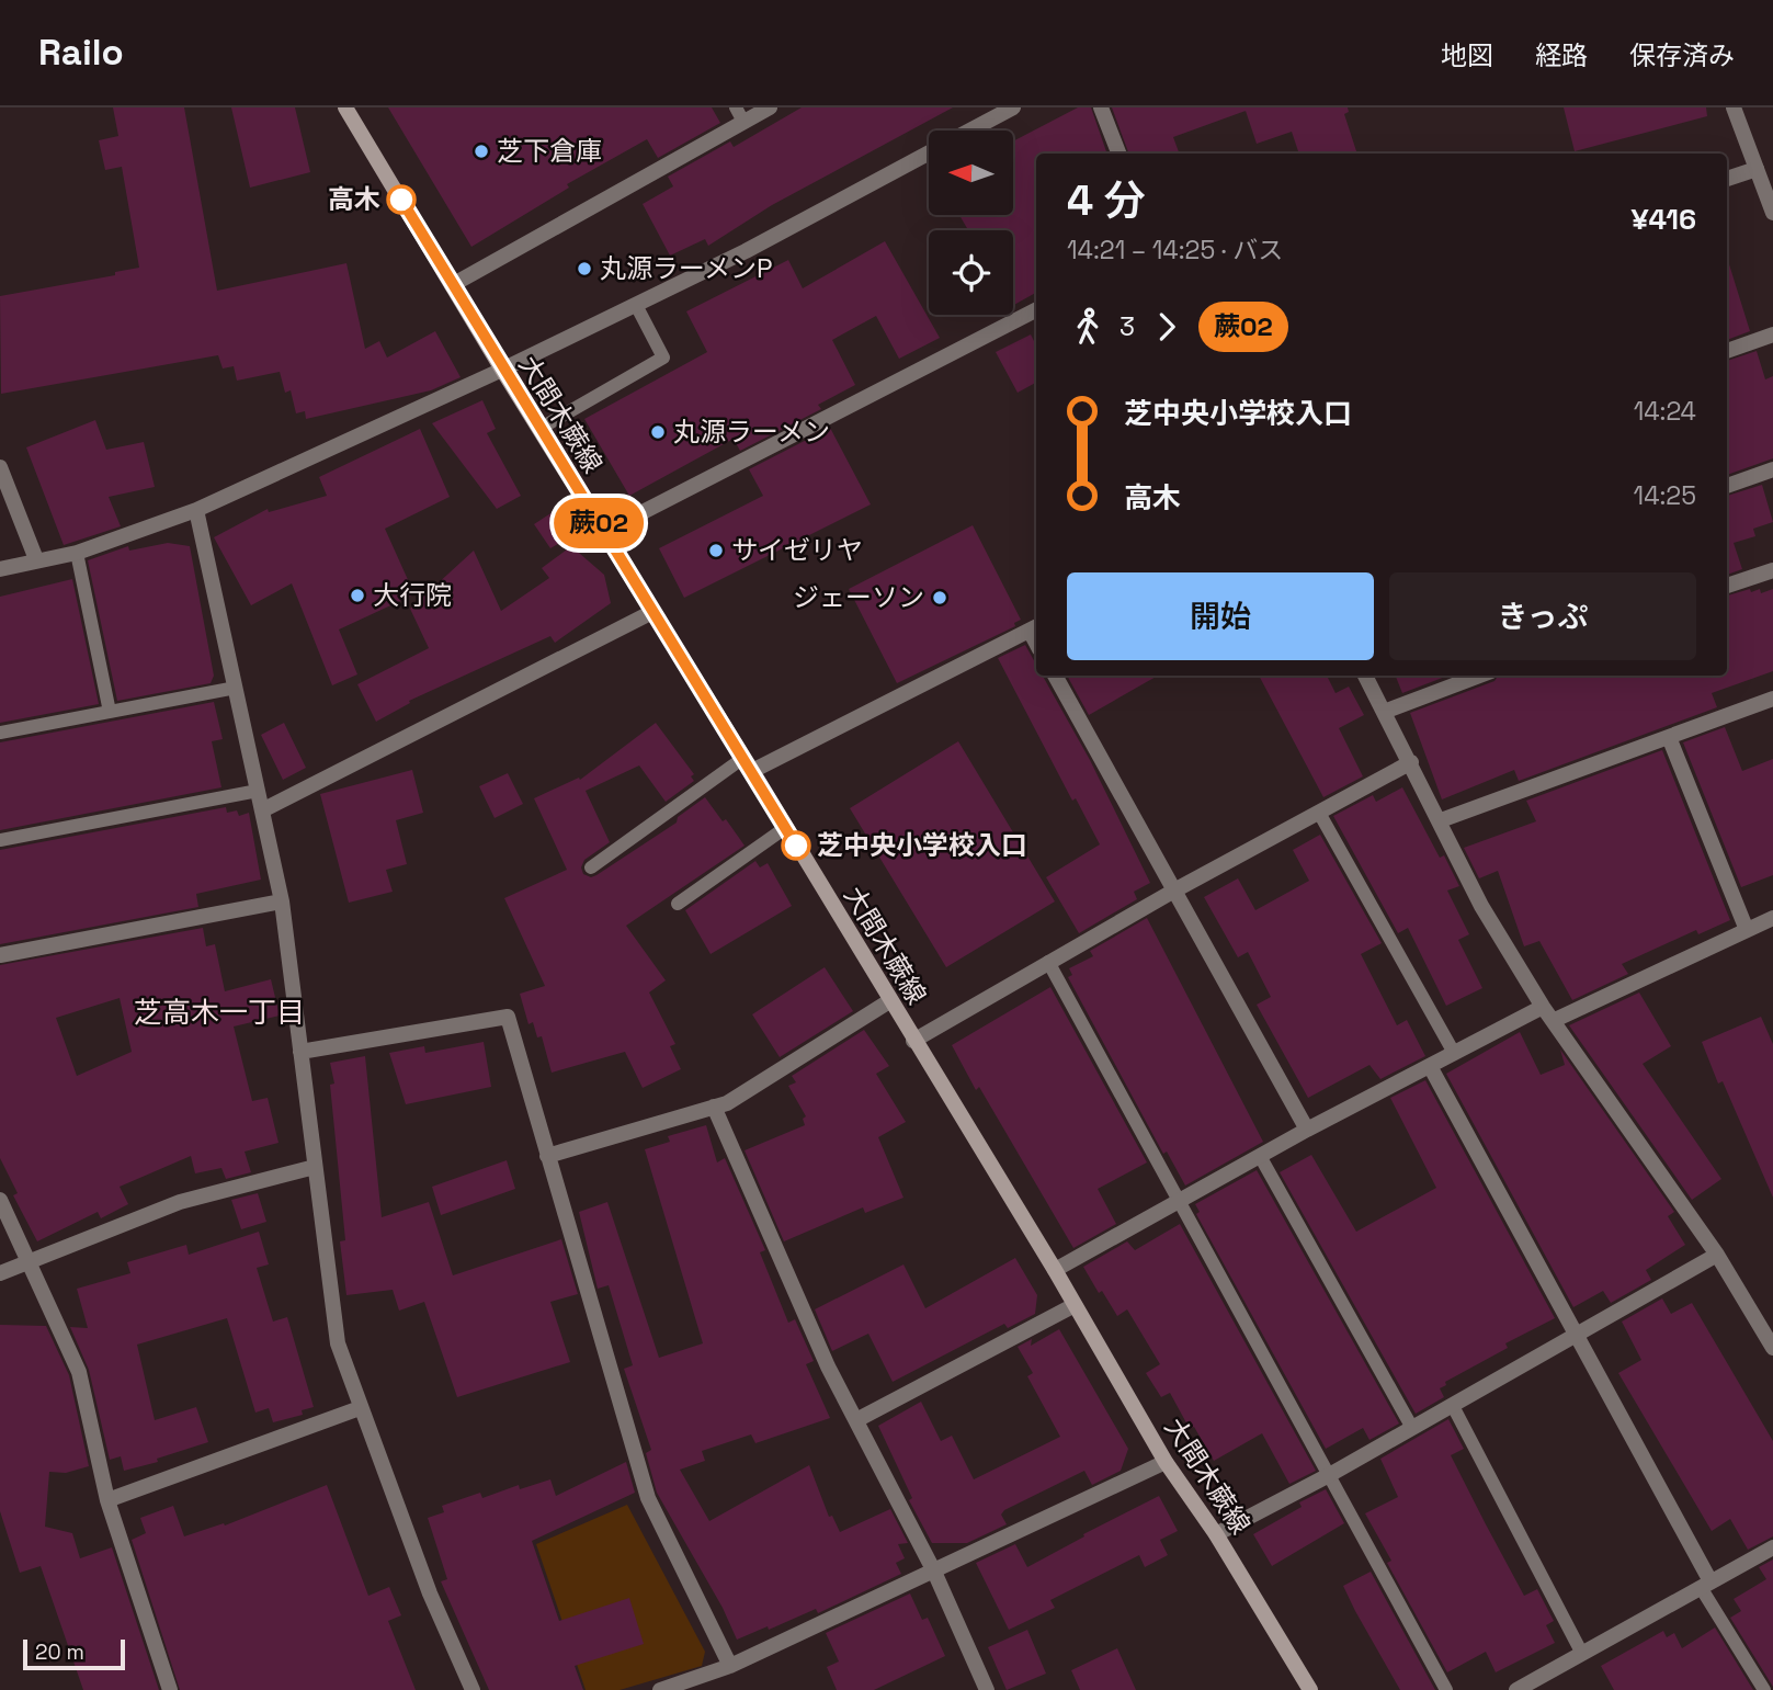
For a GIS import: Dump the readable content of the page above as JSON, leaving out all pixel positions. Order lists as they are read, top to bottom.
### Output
{
  "streets": {
    "main road": ["大間木蕨線"]
  },
  "districts": ["芝高木一丁目"],
  "places": [
    "芝下倉庫",
    "高木",
    "丸源ラーメンP",
    "丸源ラーメン",
    "サイゼリヤ",
    "大行院",
    "ジェーソン",
    "芝中央小学校入口"
  ],
  "lines": ["bus line 蕨02"],
  "scale_bar": "20 m",
  "north": "left",
  "page": {
    "header": "Railo",
    "nav": ["地図", "経路", "保存済み"],
    "on_map": "蕨02",
    "heading": ["4 分", "14:21 – 14:25 · バス", "¥416"],
    "legs": ["3", "蕨02"],
    "list": [
      {
        "name": "芝中央小学校入口",
        "value": "14:24"
      },
      {
        "name": "高木",
        "value": "14:25"
      }
    ],
    "buttons": ["開始", "きっぷ"],
    "scale": "20 m"
  }
}
